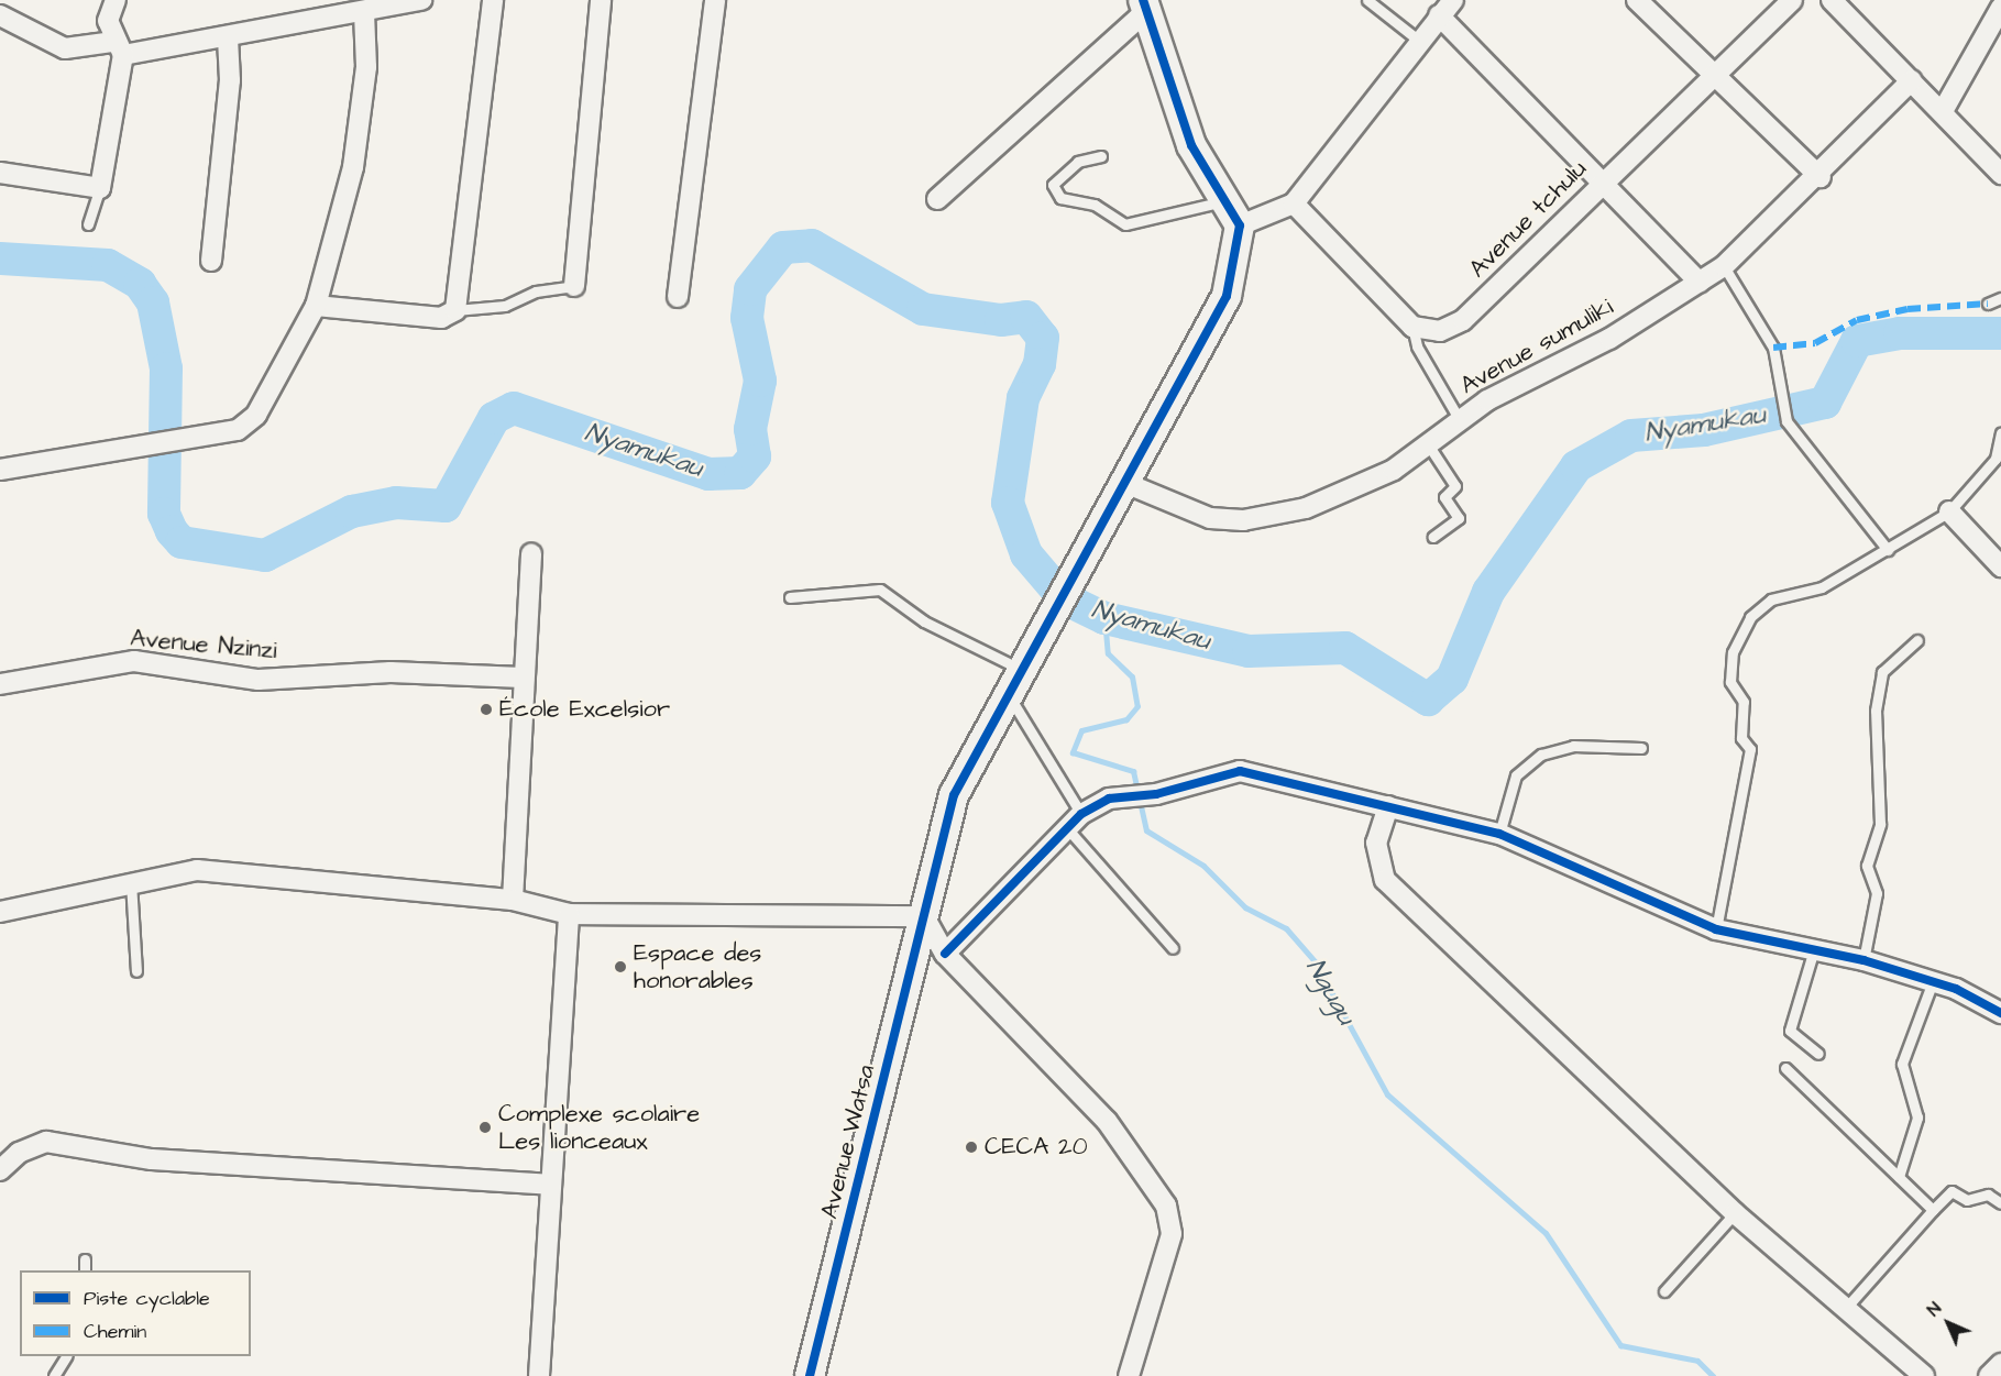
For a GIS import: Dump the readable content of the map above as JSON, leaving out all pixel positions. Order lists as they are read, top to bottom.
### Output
{
  "streets": {
    "street": [
      "Avenue tchulu",
      "Avenue sumuliki",
      "Avenue Nzinzi",
      "Avenue Watsa"
    ]
  },
  "crossings": [
    ["Avenue sumuliki", "Avenue Watsa"]
  ],
  "water": ["Nyamukau", "Ngugu"],
  "places": [
    "École Excelsior",
    "Espace des honorables",
    "Complexe scolaire Les lionceaux",
    "CECA 20"
  ],
  "legend": ["Piste cyclable", "Chemin"],
  "north": "top left"
}
